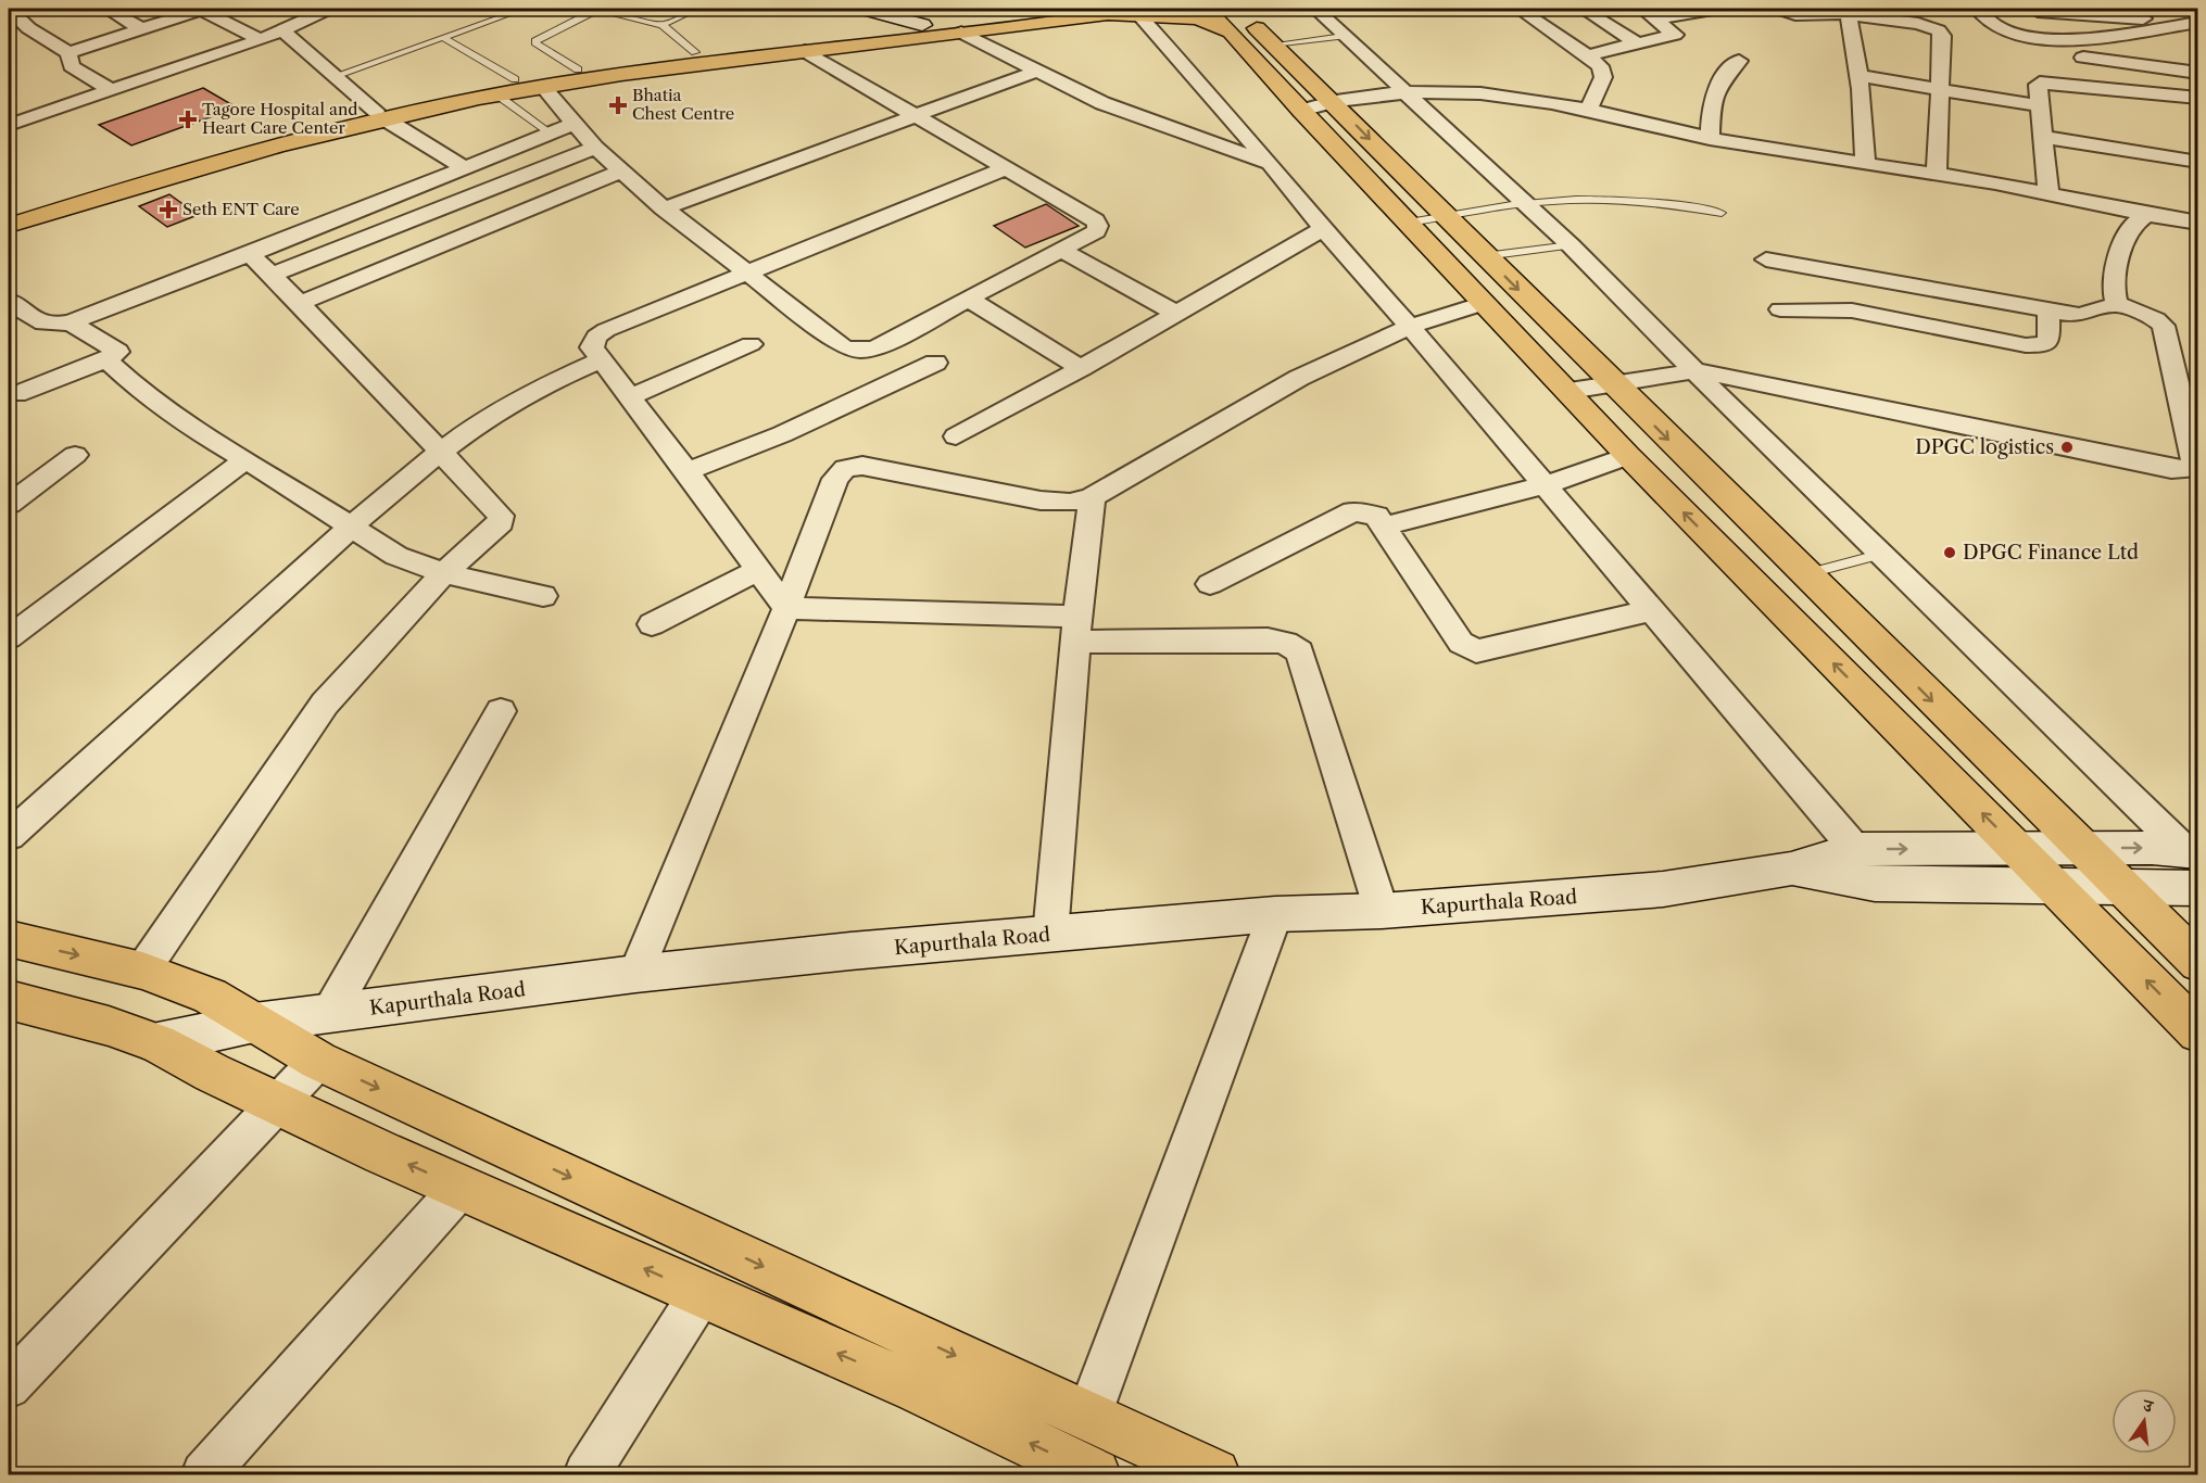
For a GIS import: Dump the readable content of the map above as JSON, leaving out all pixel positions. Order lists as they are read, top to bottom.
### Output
{
  "streets": {
    "main road": ["Kapurthala Road"]
  },
  "places": {
    "health": ["Bhatia Chest Centre", "Tagore Hospital and Heart Care Center", "Seth ENT Care"],
    "other": ["DPGC logistics", "DPGC Finance Ltd"]
  },
  "north": "top"
}
